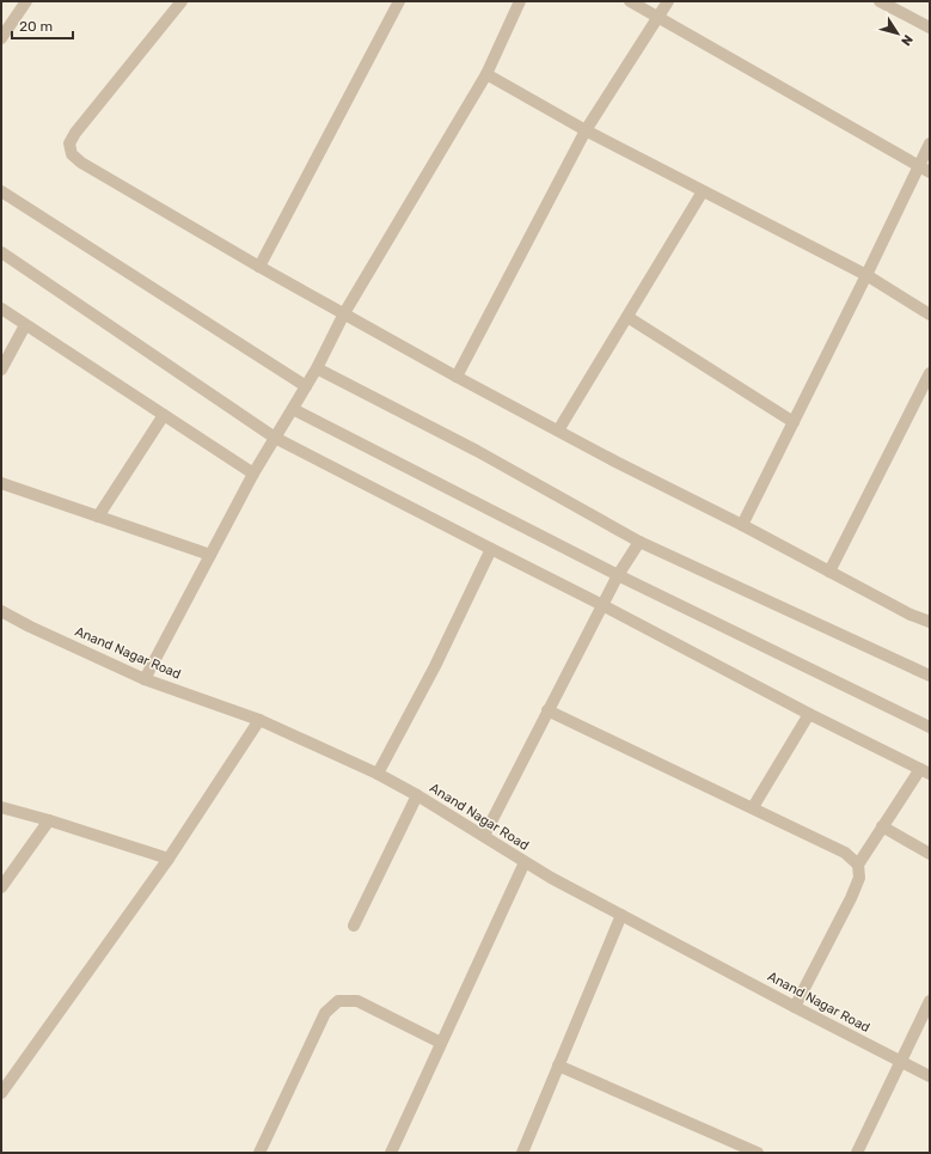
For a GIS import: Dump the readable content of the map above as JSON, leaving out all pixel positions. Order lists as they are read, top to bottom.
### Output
{
  "streets": {
    "street": ["Anand Nagar Road"]
  },
  "scale_bar": "20 m",
  "north": "bottom right"
}
